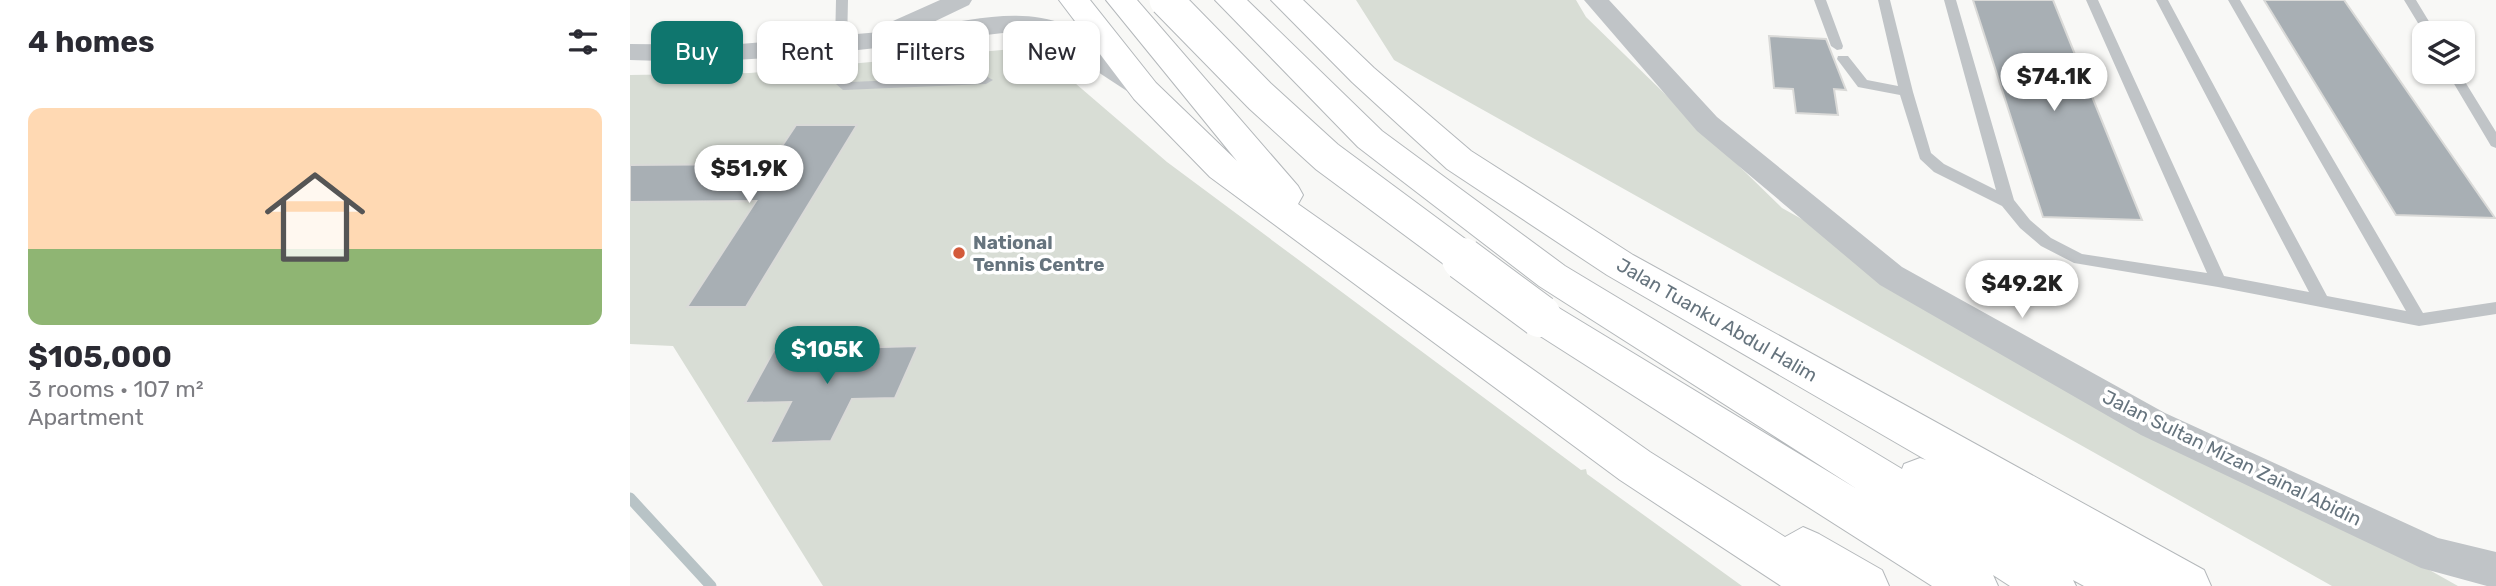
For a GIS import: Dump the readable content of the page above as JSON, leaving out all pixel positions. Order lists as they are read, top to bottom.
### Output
{
  "streets": {
    "main road": ["Jalan Tuanku Abdul Halim"],
    "street": ["Jalan Sultan Mizan Zainal Abidin"]
  },
  "places": ["National Tennis Centre"],
  "page": {
    "heading": "4 homes",
    "chip": [
      "Buy",
      "Rent",
      "Filters",
      "New"
    ],
    "price": [
      "$74.1K",
      "$51.9K",
      "$49.2K",
      "$105K"
    ],
    "list": [
      {
        "name": "$105,000",
        "note": "3 rooms · 107 m² · Apartment"
      }
    ]
  }
}
